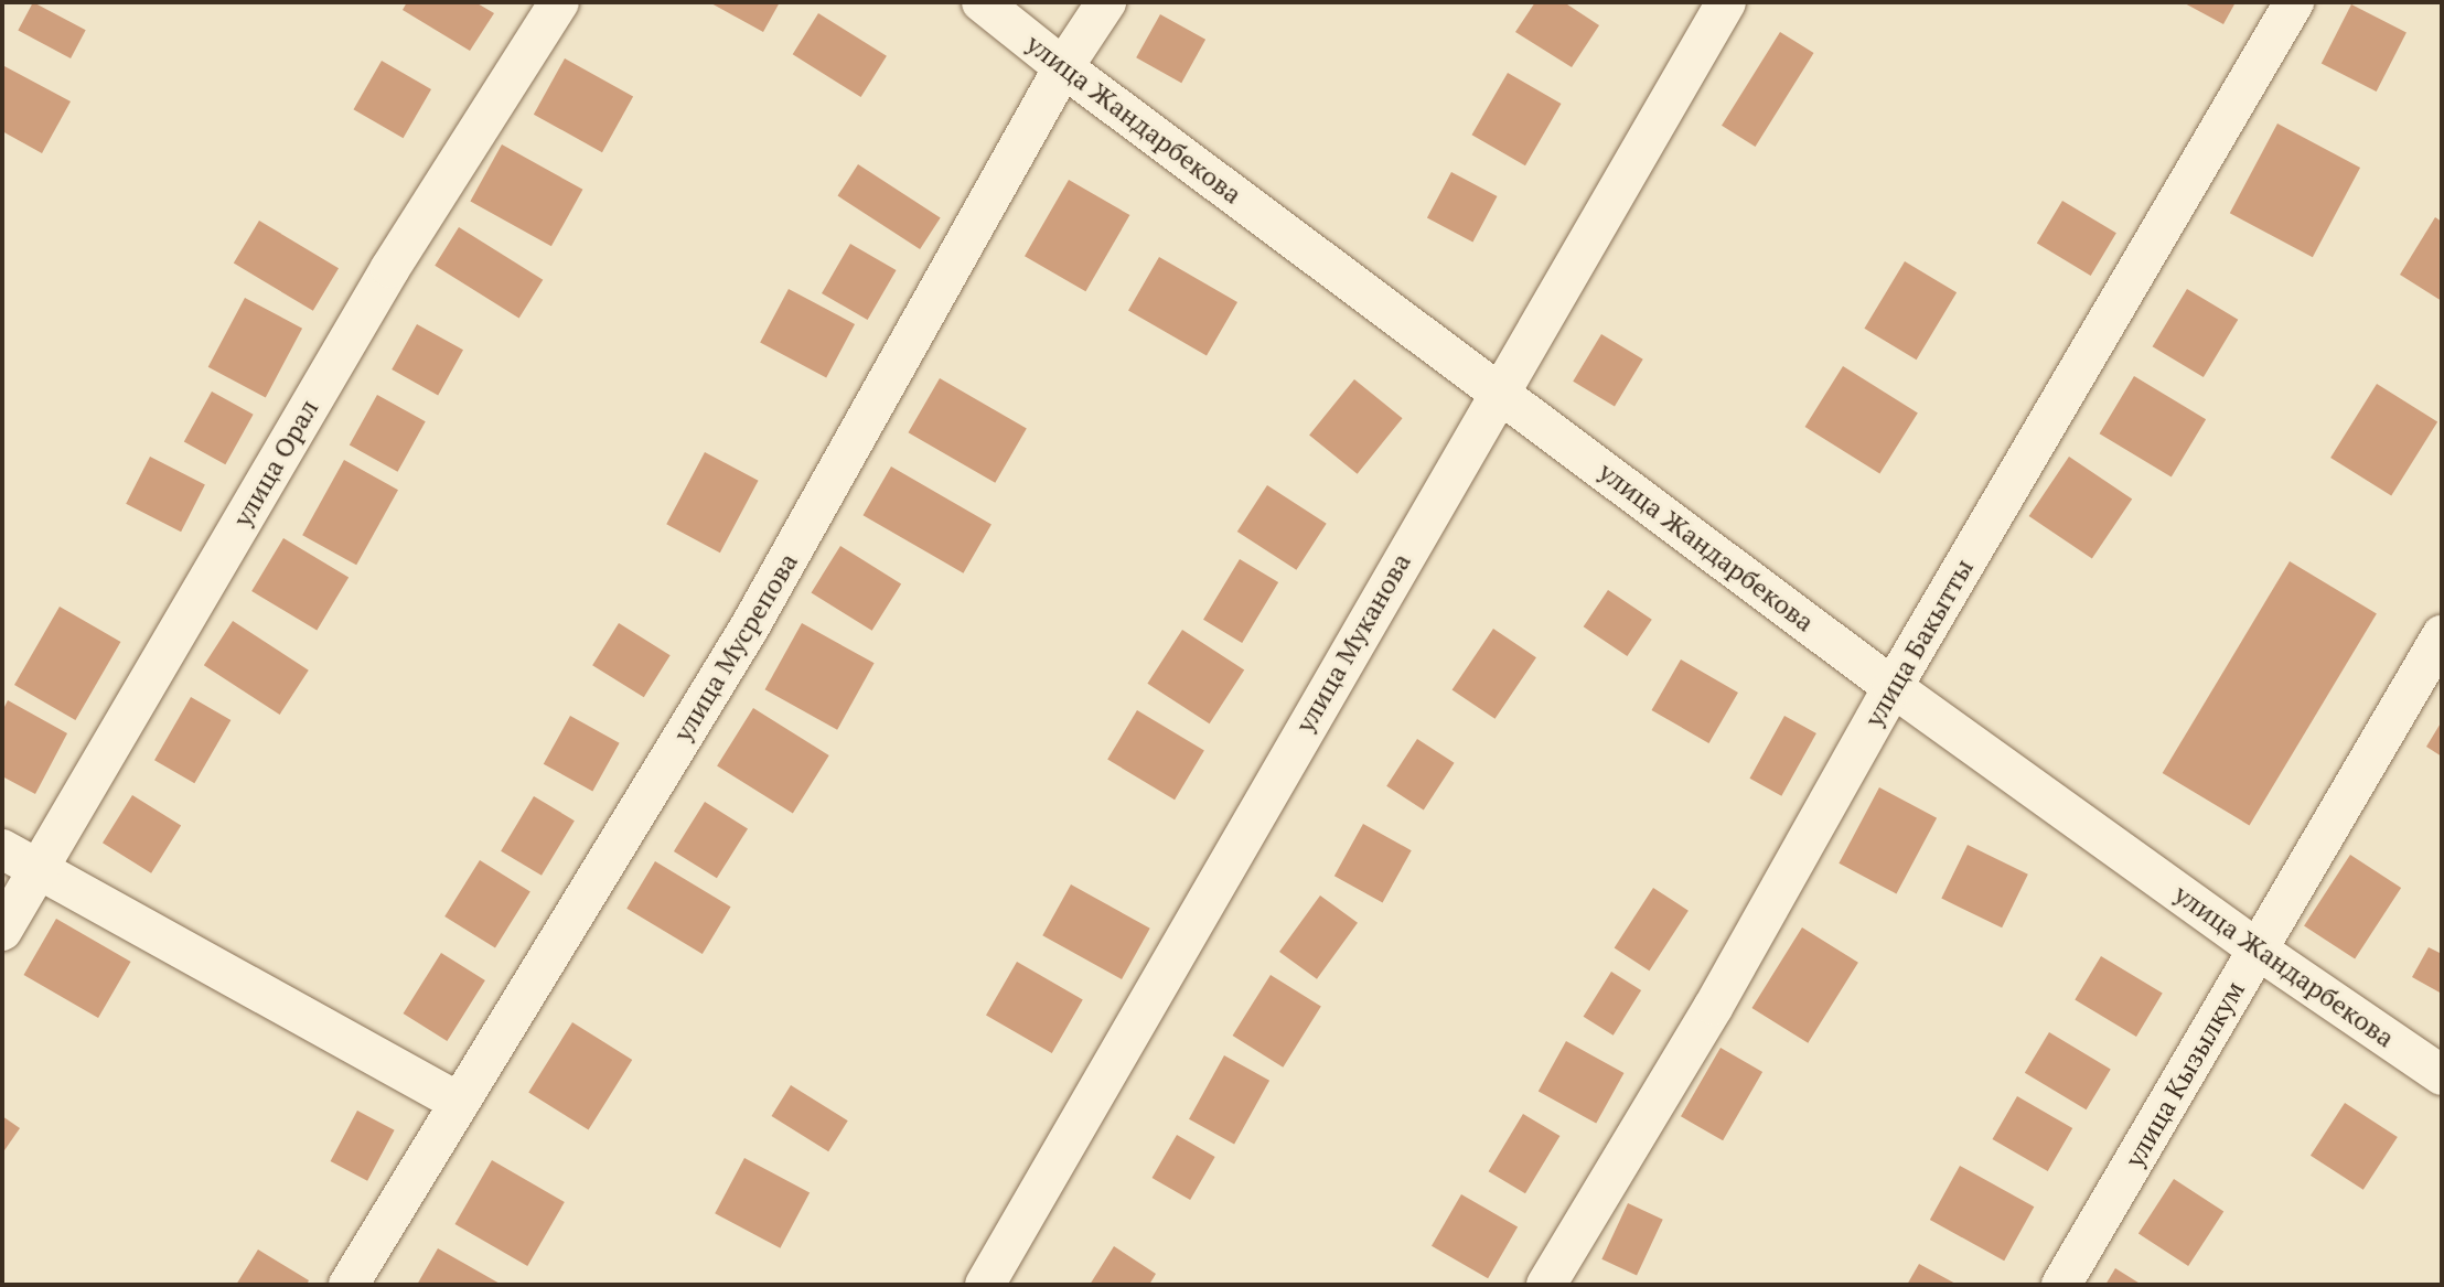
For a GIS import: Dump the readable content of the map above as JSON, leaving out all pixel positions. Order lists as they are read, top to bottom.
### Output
{
  "streets": {
    "street": [
      "улица Жандарбекова",
      "улица Орал",
      "улица Муканова",
      "улица Бакытты",
      "улица Мусрепова",
      "улица Кызылкум"
    ]
  },
  "crossings": [
    ["улица Жандарбекова", "улица Муканова"],
    ["улица Жандарбекова", "улица Бакытты"],
    ["улица Жандарбекова", "улица Мусрепова"],
    ["улица Жандарбекова", "улица Кызылкум"]
  ]
}
